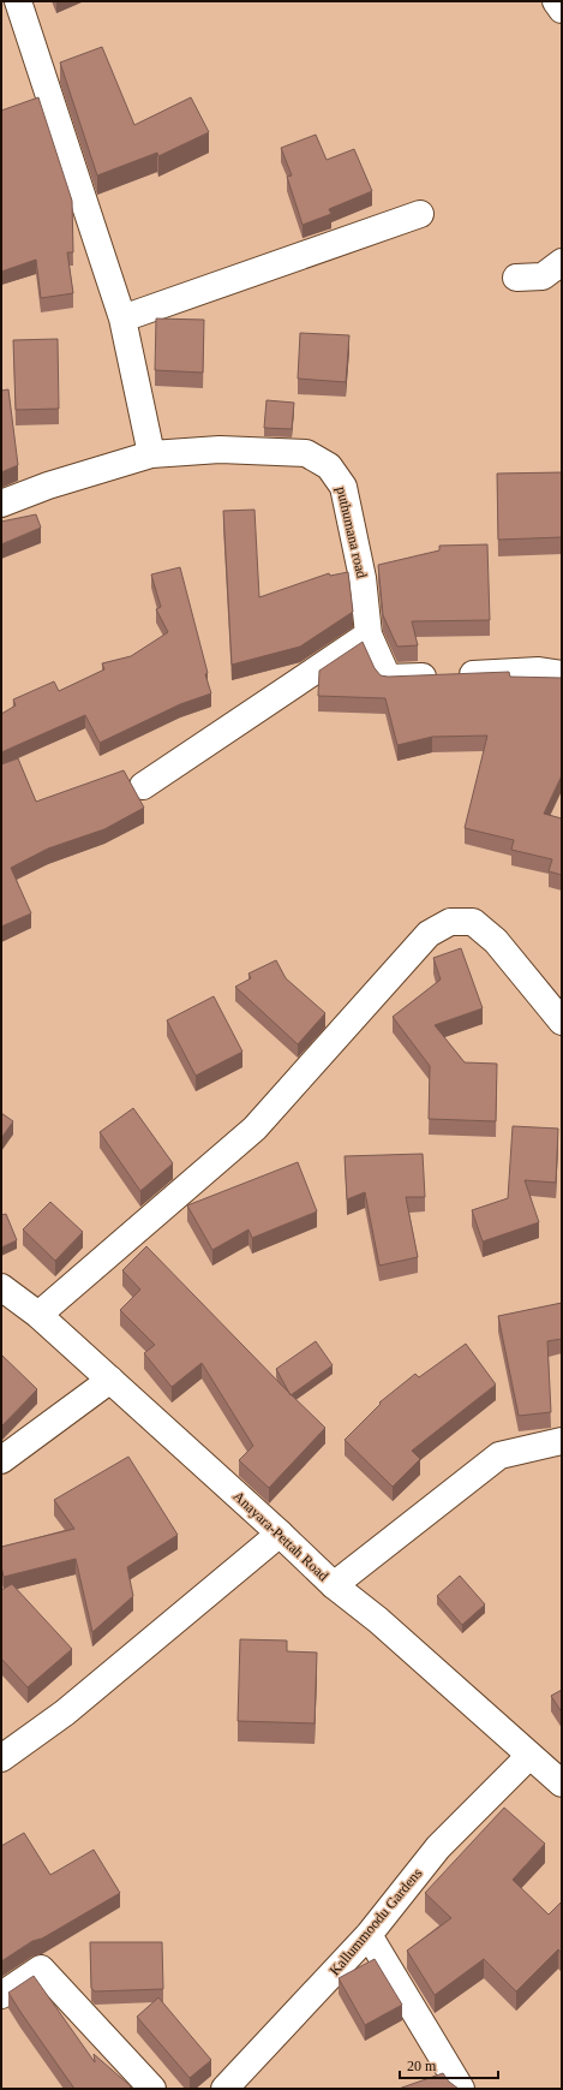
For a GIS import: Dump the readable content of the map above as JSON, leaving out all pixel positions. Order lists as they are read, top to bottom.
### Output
{
  "streets": {
    "street": ["puthumana road", "Anayara-Pettah Road", "Kallummoodu Gardens"]
  },
  "crossings": [
    ["Anayara-Pettah Road", "Kallummoodu Gardens"]
  ],
  "scale_bar": "20 m"
}
